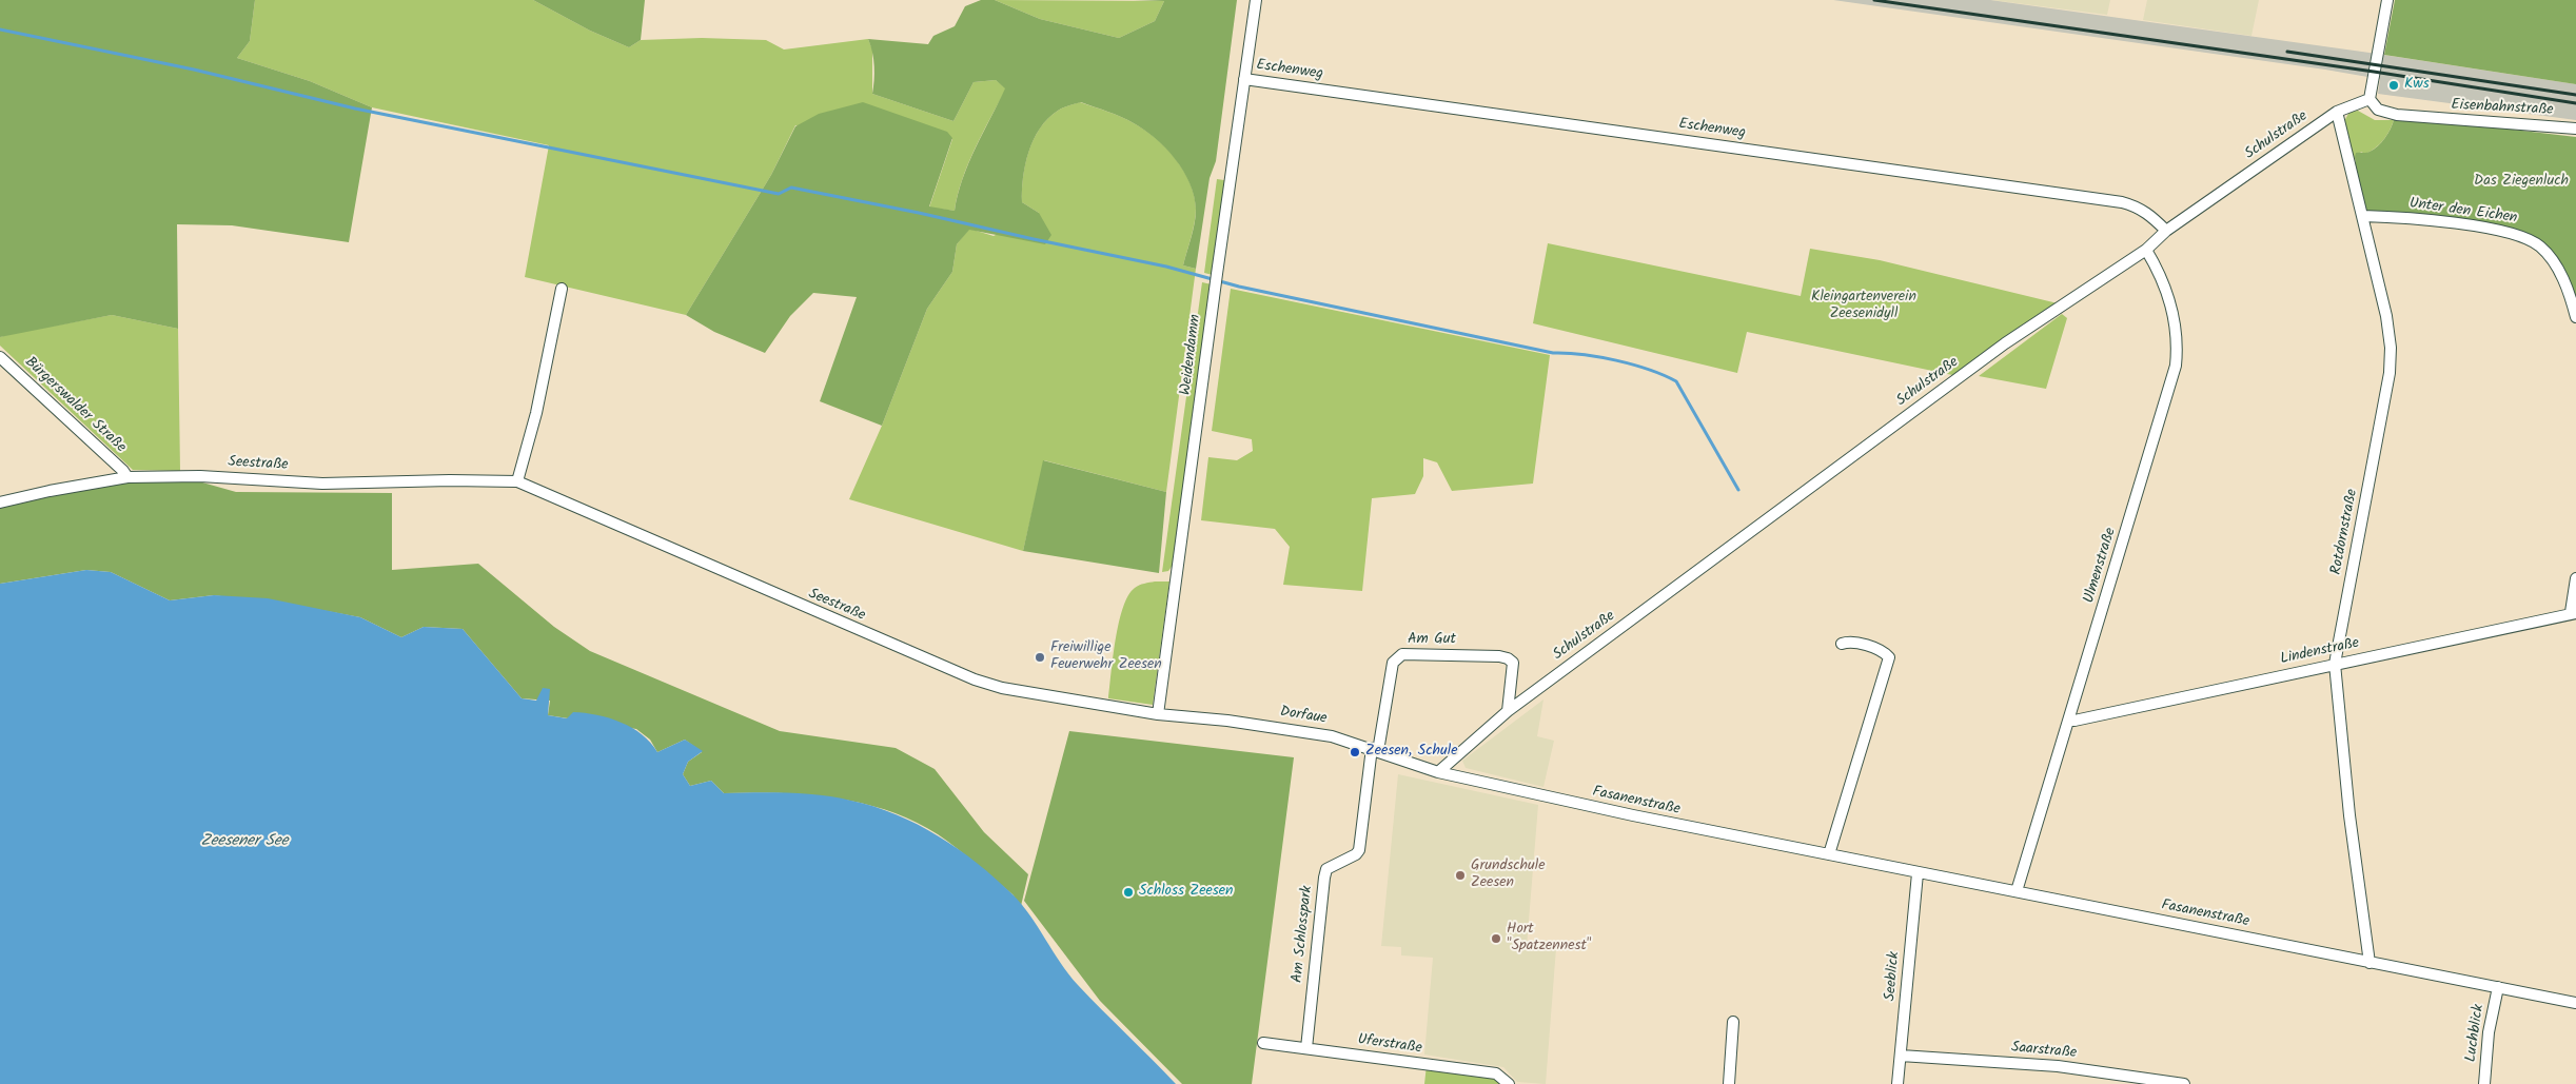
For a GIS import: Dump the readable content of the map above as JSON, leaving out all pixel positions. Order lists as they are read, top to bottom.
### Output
{
  "streets": {
    "street": [
      "Eschenweg",
      "Eisenbahnstraße",
      "Schulstraße",
      "Unter den Eichen",
      "Weidendamm",
      "Bürgerswalder Straße",
      "Seestraße",
      "Rotdornstraße",
      "Ulmenstraße",
      "Am Gut",
      "Lindenstraße",
      "Dorfaue",
      "Fasanenstraße",
      "Am Schlosspark",
      "Seeblick",
      "Luchblick",
      "Uferstraße",
      "Saarstraße"
    ]
  },
  "crossings": [
    ["Eschenweg", "Schulstraße"],
    ["Eschenweg", "Weidendamm"],
    ["Eisenbahnstraße", "Schulstraße"],
    ["Schulstraße", "Rotdornstraße"],
    ["Schulstraße", "Ulmenstraße"],
    ["Schulstraße", "Am Gut"],
    ["Schulstraße", "Dorfaue"],
    ["Schulstraße", "Fasanenstraße"],
    ["Unter den Eichen", "Rotdornstraße"],
    ["Weidendamm", "Seestraße"],
    ["Weidendamm", "Dorfaue"],
    ["Bürgerswalder Straße", "Seestraße"],
    ["Seestraße", "Dorfaue"],
    ["Rotdornstraße", "Lindenstraße"],
    ["Rotdornstraße", "Fasanenstraße"],
    ["Ulmenstraße", "Lindenstraße"],
    ["Ulmenstraße", "Fasanenstraße"],
    ["Am Gut", "Dorfaue"],
    ["Am Gut", "Am Schlosspark"],
    ["Dorfaue", "Fasanenstraße"],
    ["Dorfaue", "Am Schlosspark"],
    ["Fasanenstraße", "Seeblick"],
    ["Fasanenstraße", "Luchblick"],
    ["Am Schlosspark", "Uferstraße"],
    ["Seeblick", "Saarstraße"]
  ],
  "water": ["Zeesener See"],
  "parks": ["Das Ziegenluch", "Kleingartenverein Zeesenidyll"],
  "places": [
    "Kws",
    "Freiwillige Feuerwehr Zeesen",
    "Zeesen, Schule",
    "Grundschule Zeesen",
    "Schloss Zeesen",
    "Hort \"Spatzennest\""
  ]
}
